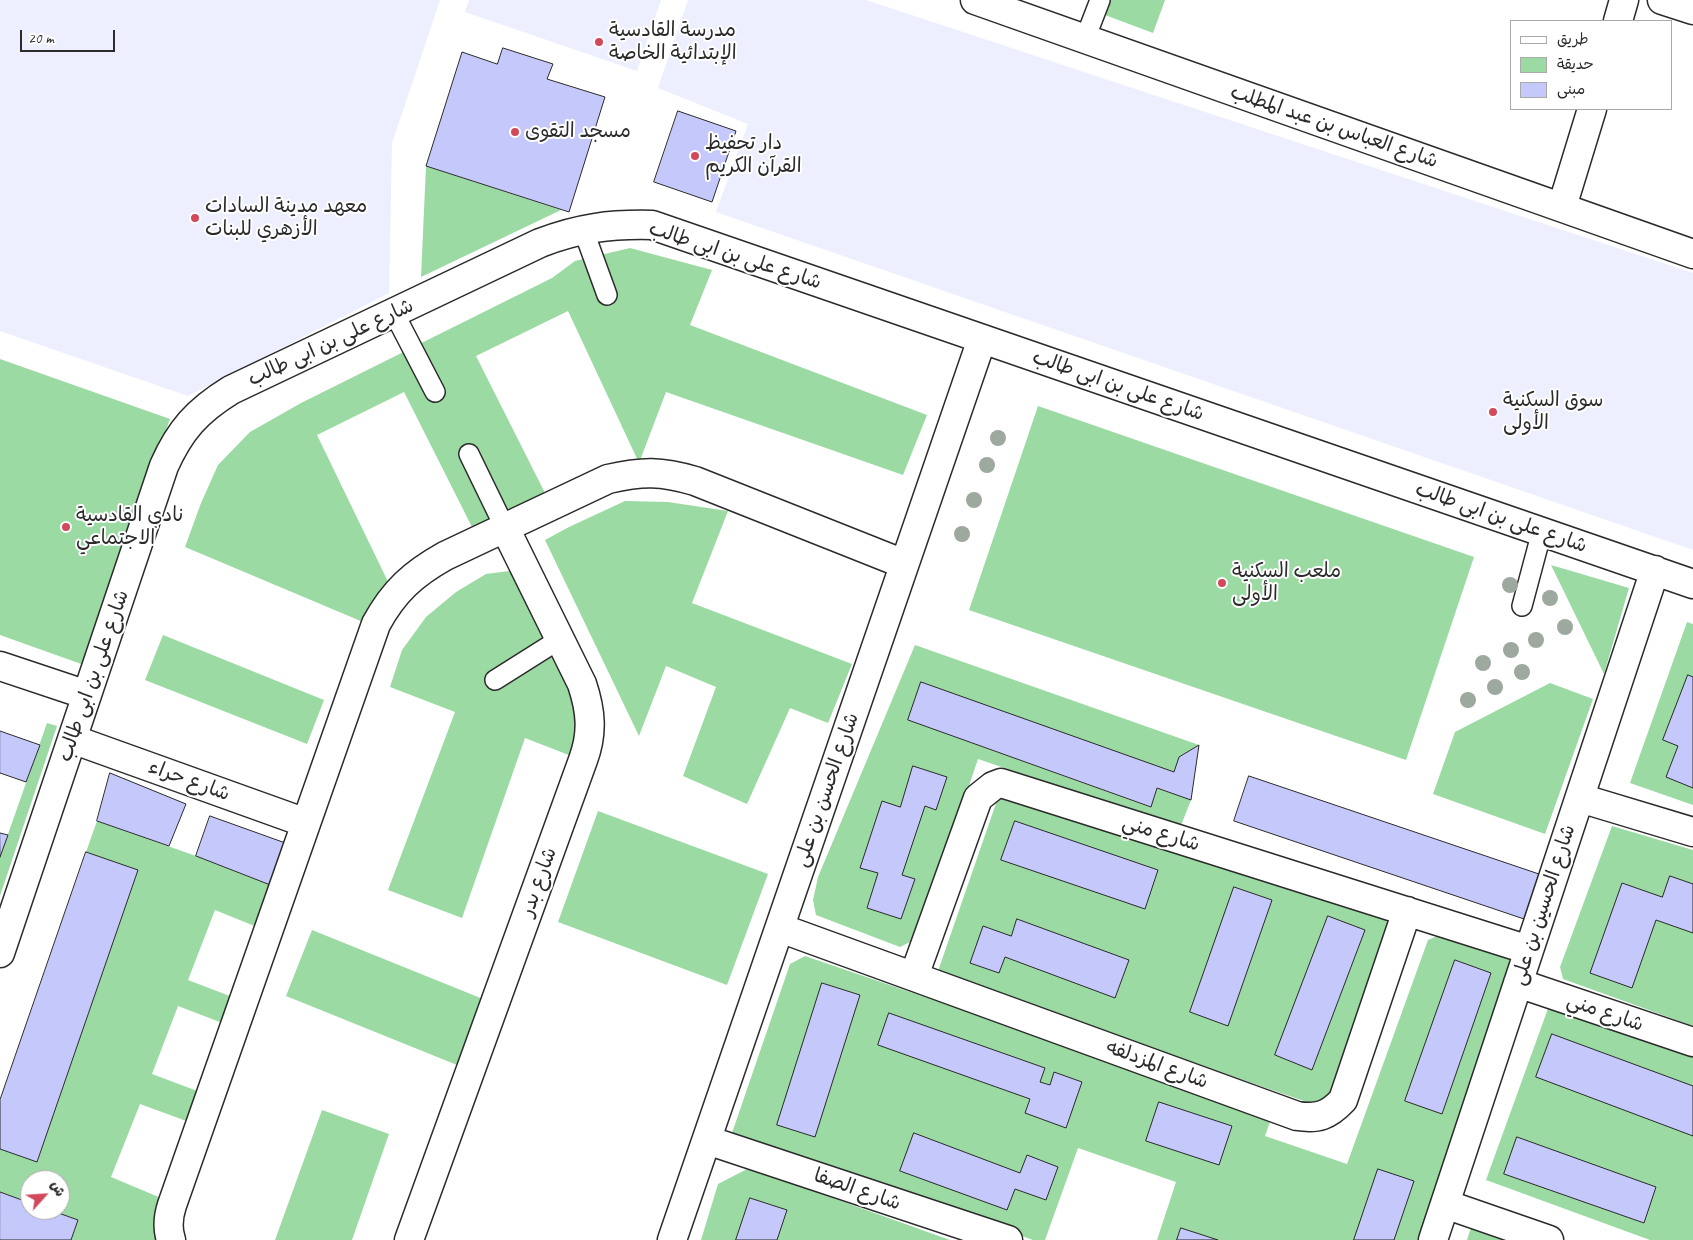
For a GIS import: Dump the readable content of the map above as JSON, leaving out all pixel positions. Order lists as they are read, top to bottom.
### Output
{
  "streets": {
    "street": [
      "شارع العباس بن عبد المطلب",
      "شارع على بن ابى طالب",
      "شارع حراء",
      "شارع الحسن بن على",
      "شارع مني",
      "شارع بدر",
      "شارع الحسين بن على",
      "شارع المزدلفه",
      "شارع الصفا"
    ]
  },
  "crossings": [
    ["شارع على بن ابى طالب", "شارع حراء"],
    ["شارع على بن ابى طالب", "شارع الحسن بن على"],
    ["شارع على بن ابى طالب", "شارع الحسين بن على"],
    ["شارع الحسن بن على", "شارع المزدلفه"],
    ["شارع الحسن بن على", "شارع الصفا"],
    ["شارع مني", "شارع الحسين بن على"],
    ["شارع مني", "شارع المزدلفه"]
  ],
  "places": [
    "مدرسة القادسية الإبتدائية الخاصة",
    "مسجد التقوى",
    "دار تحفيظ القرآن الكريم",
    "معهد مدينة السادات الأزهري للبنات",
    "سوق السكنية الأولى",
    "نادي القادسية الاجتماعي",
    "ملعب السكنية الأولى"
  ],
  "legend": ["طريق", "حديقة", "مبنى"],
  "scale_bar": "20 m",
  "north": "top right"
}
